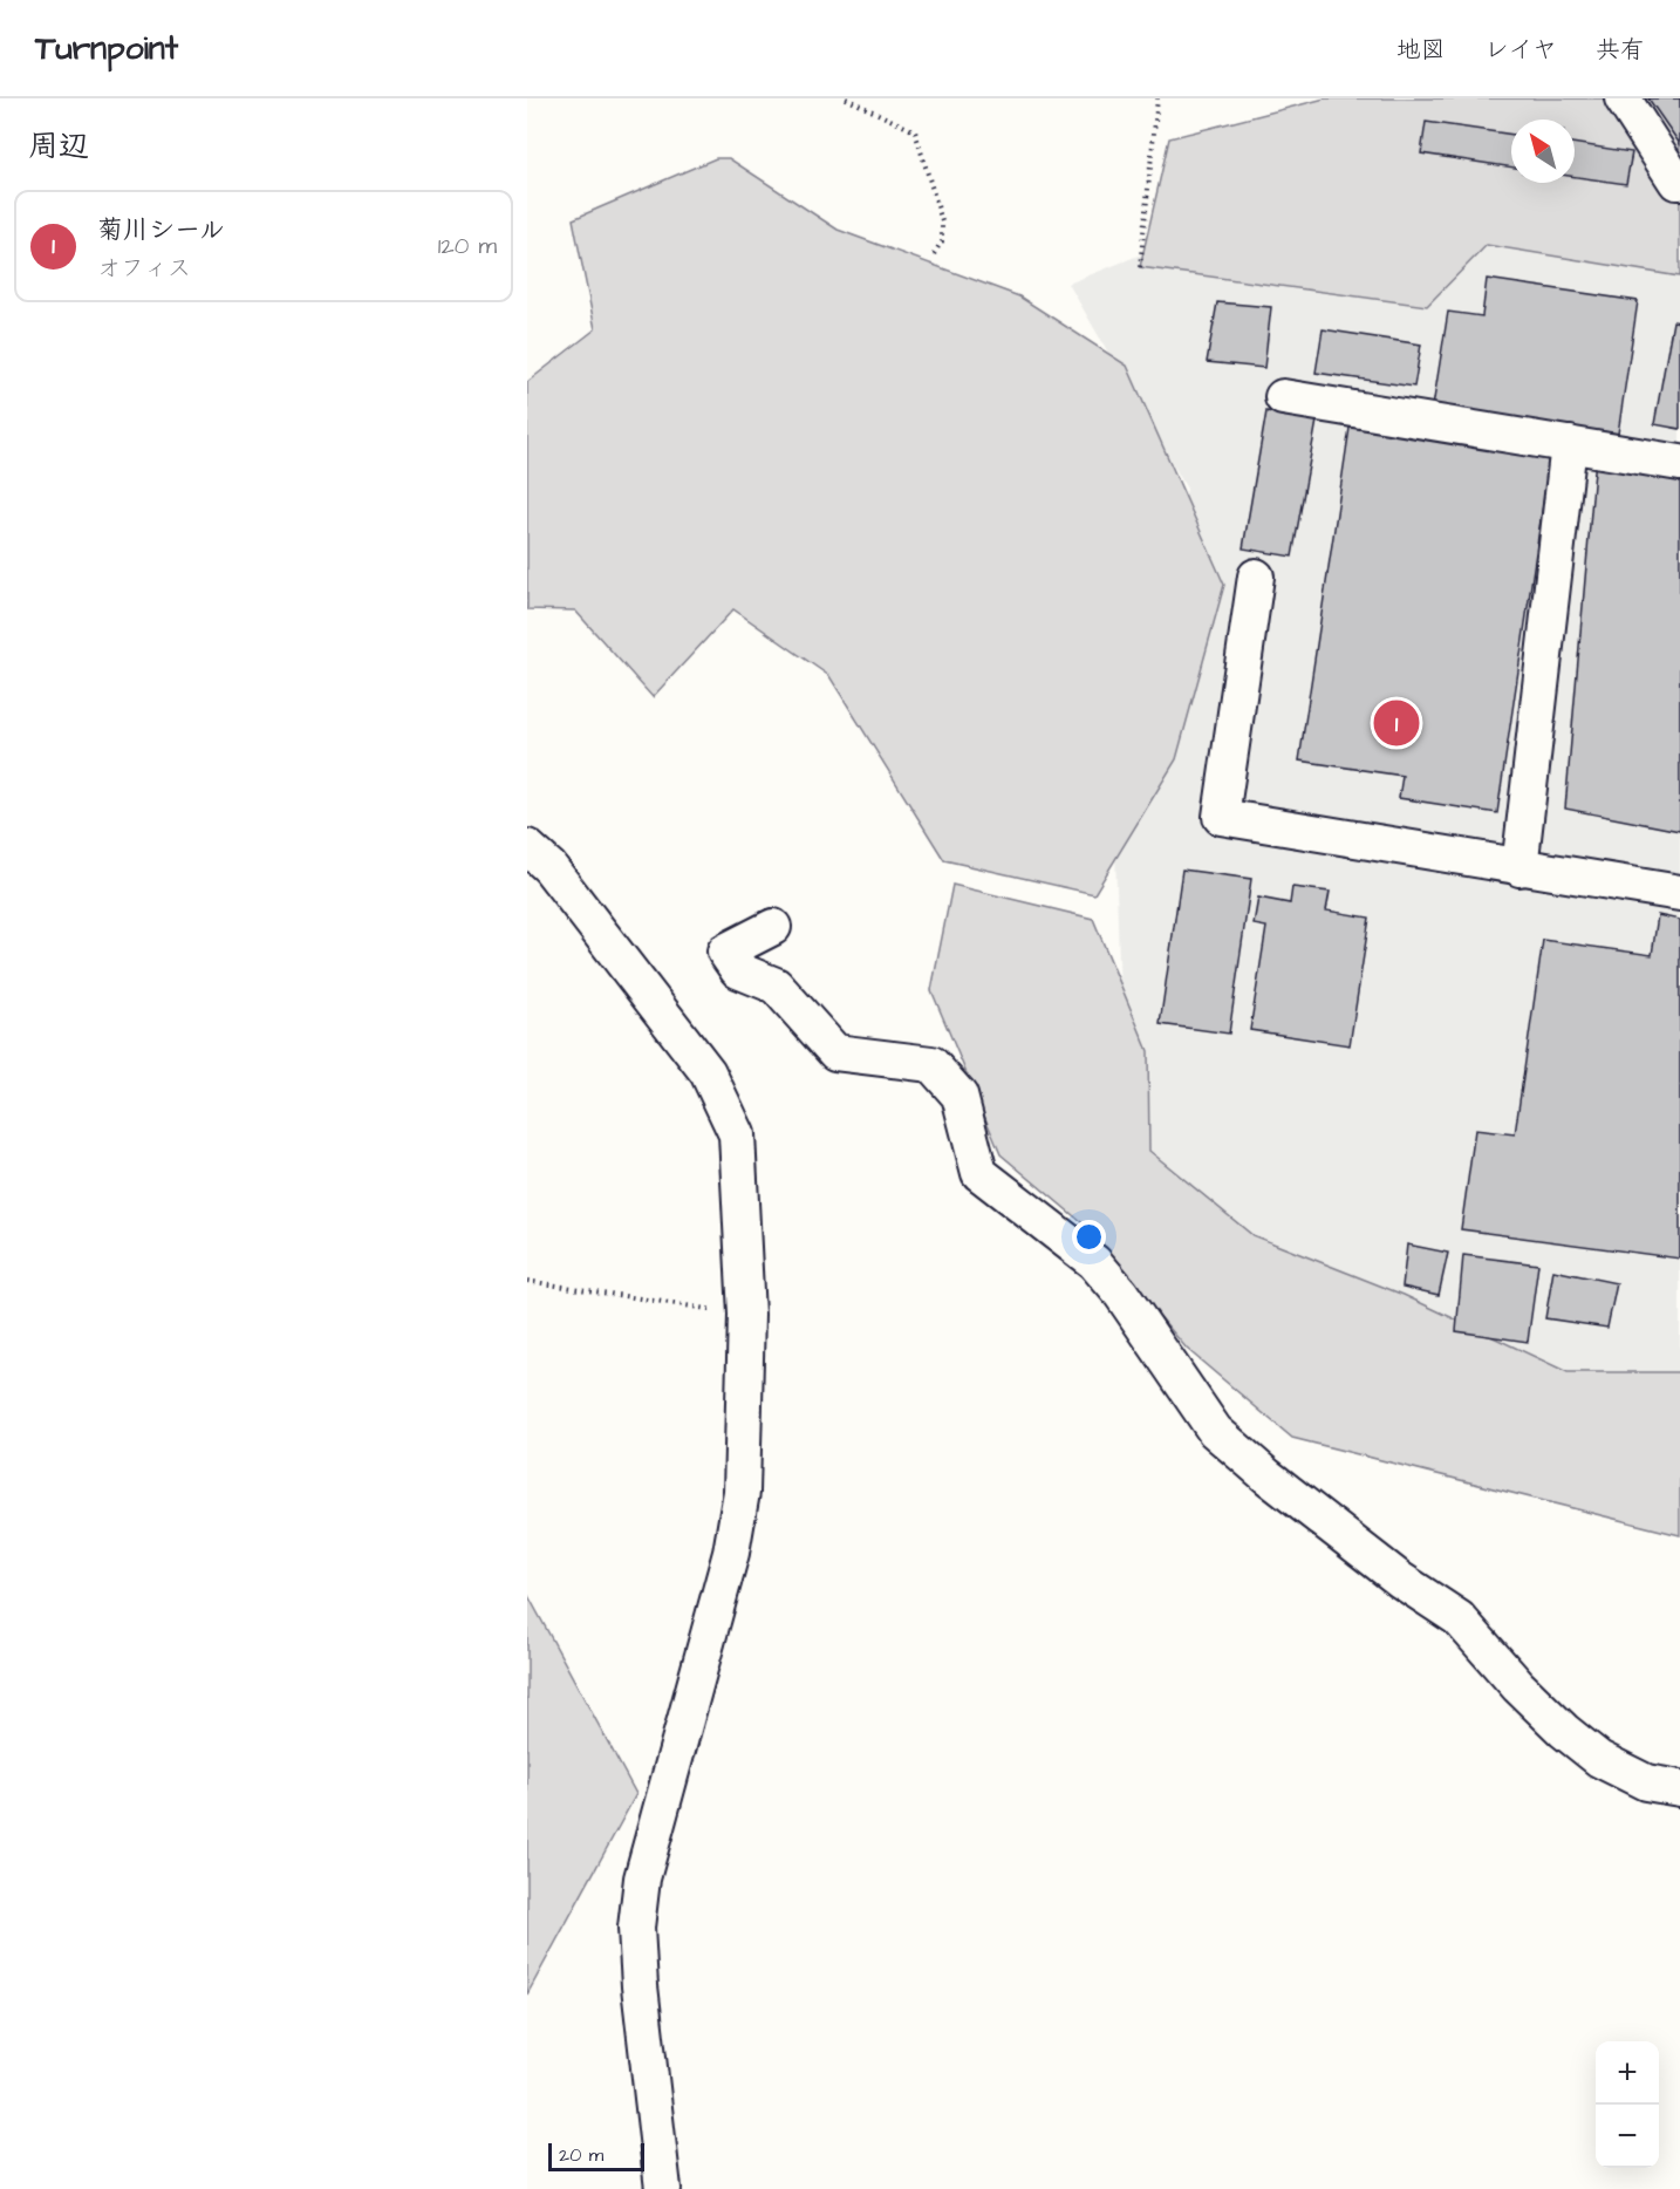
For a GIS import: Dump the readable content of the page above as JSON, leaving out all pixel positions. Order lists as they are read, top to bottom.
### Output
{
  "scale_bar": "20 m",
  "north": "top left",
  "page": {
    "header": "Turnpoint",
    "nav": ["地図", "レイヤ", "共有"],
    "heading": "周辺",
    "list": [
      {
        "mark": "1",
        "name": "菊川シール",
        "note": "オフィス",
        "value": "120 m"
      }
    ],
    "pins": "1",
    "map_buttons": ["+", "−"],
    "scale": "20 m"
  }
}
